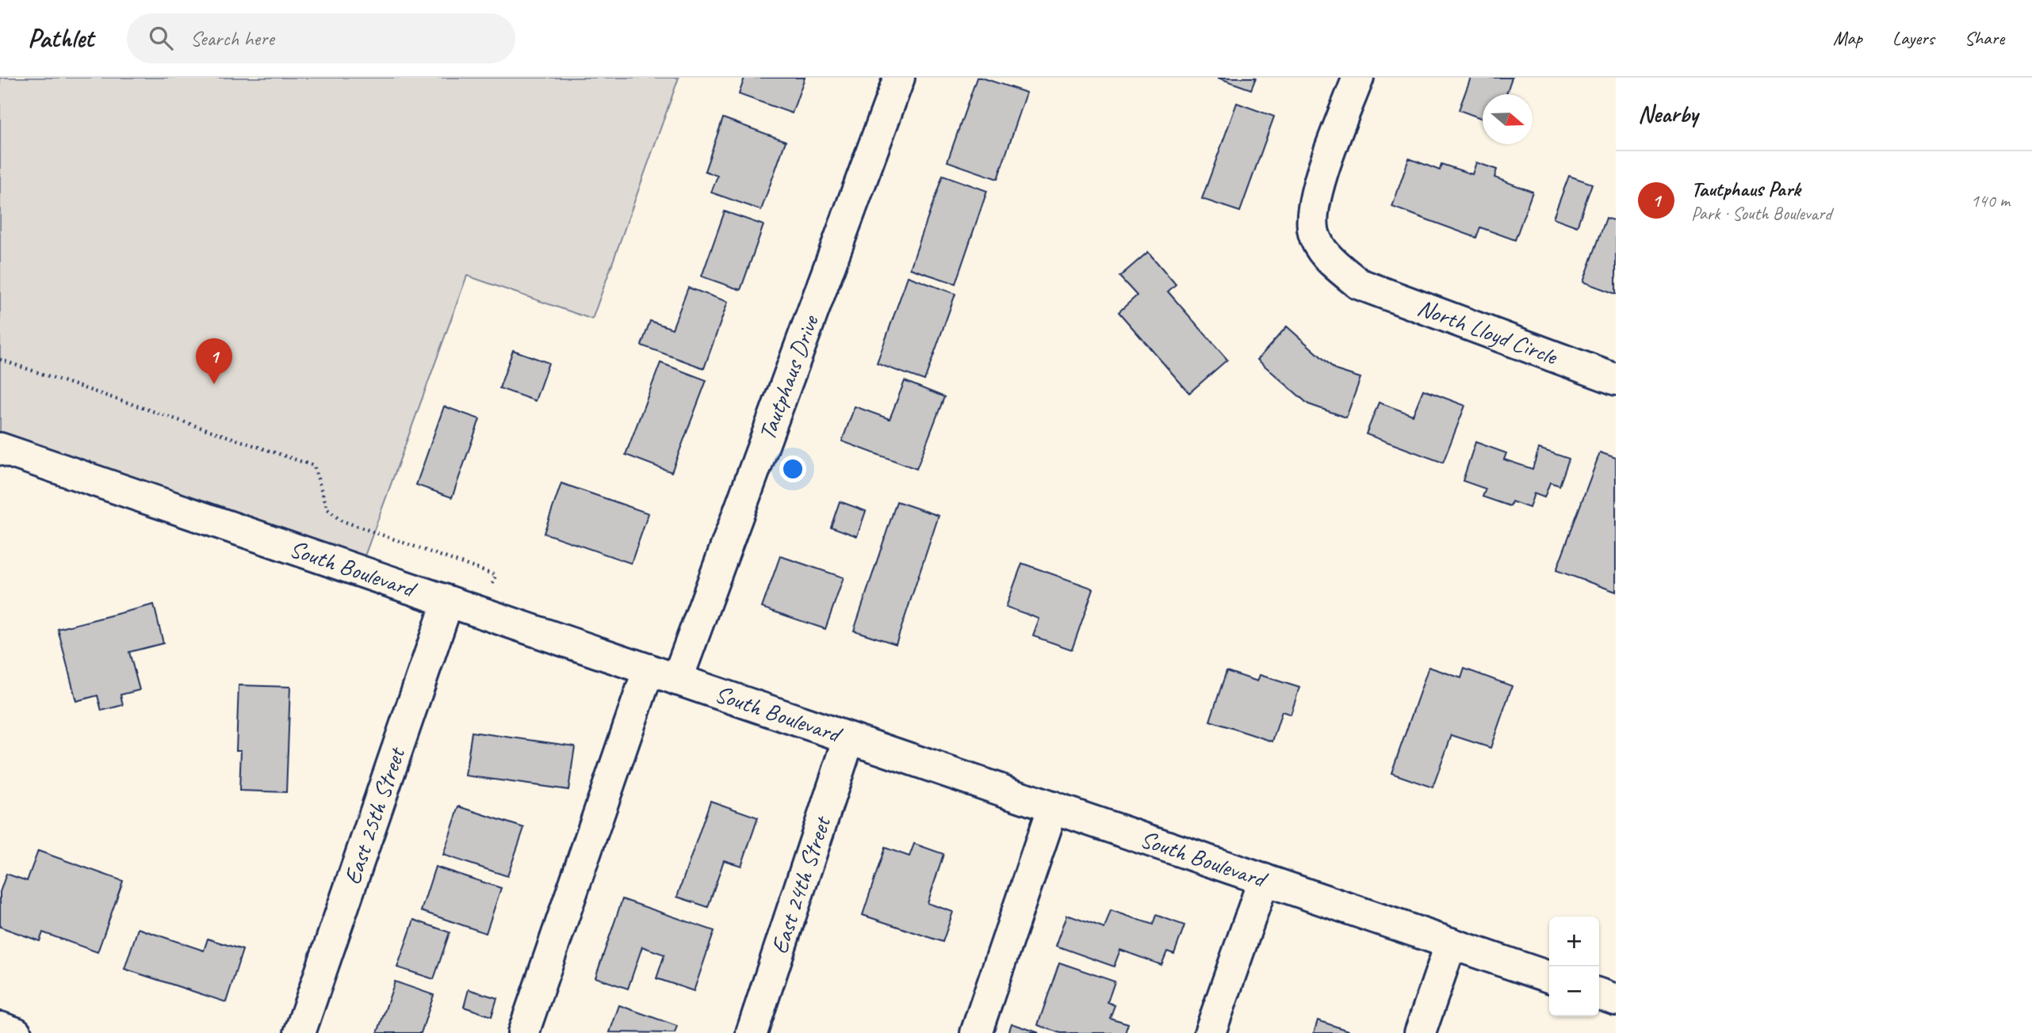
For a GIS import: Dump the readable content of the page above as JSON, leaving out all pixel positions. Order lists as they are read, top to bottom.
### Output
{
  "streets": {
    "street": [
      "North Lloyd Circle",
      "Tautphaus Drive",
      "South Boulevard",
      "East 25th Street",
      "East 24th Street"
    ]
  },
  "crossings": [
    ["Tautphaus Drive", "South Boulevard"],
    ["South Boulevard", "East 25th Street"],
    ["South Boulevard", "East 24th Street"]
  ],
  "north": "right",
  "page": {
    "header": "Pathlet",
    "search": "Search here",
    "nav": ["Map", "Layers", "Share"],
    "heading": "Nearby",
    "list": [
      {
        "mark": "1",
        "name": "Tautphaus Park",
        "note": "Park · South Boulevard",
        "value": "140 m"
      }
    ],
    "pins": "1",
    "map_buttons": ["+", "−"]
  }
}
